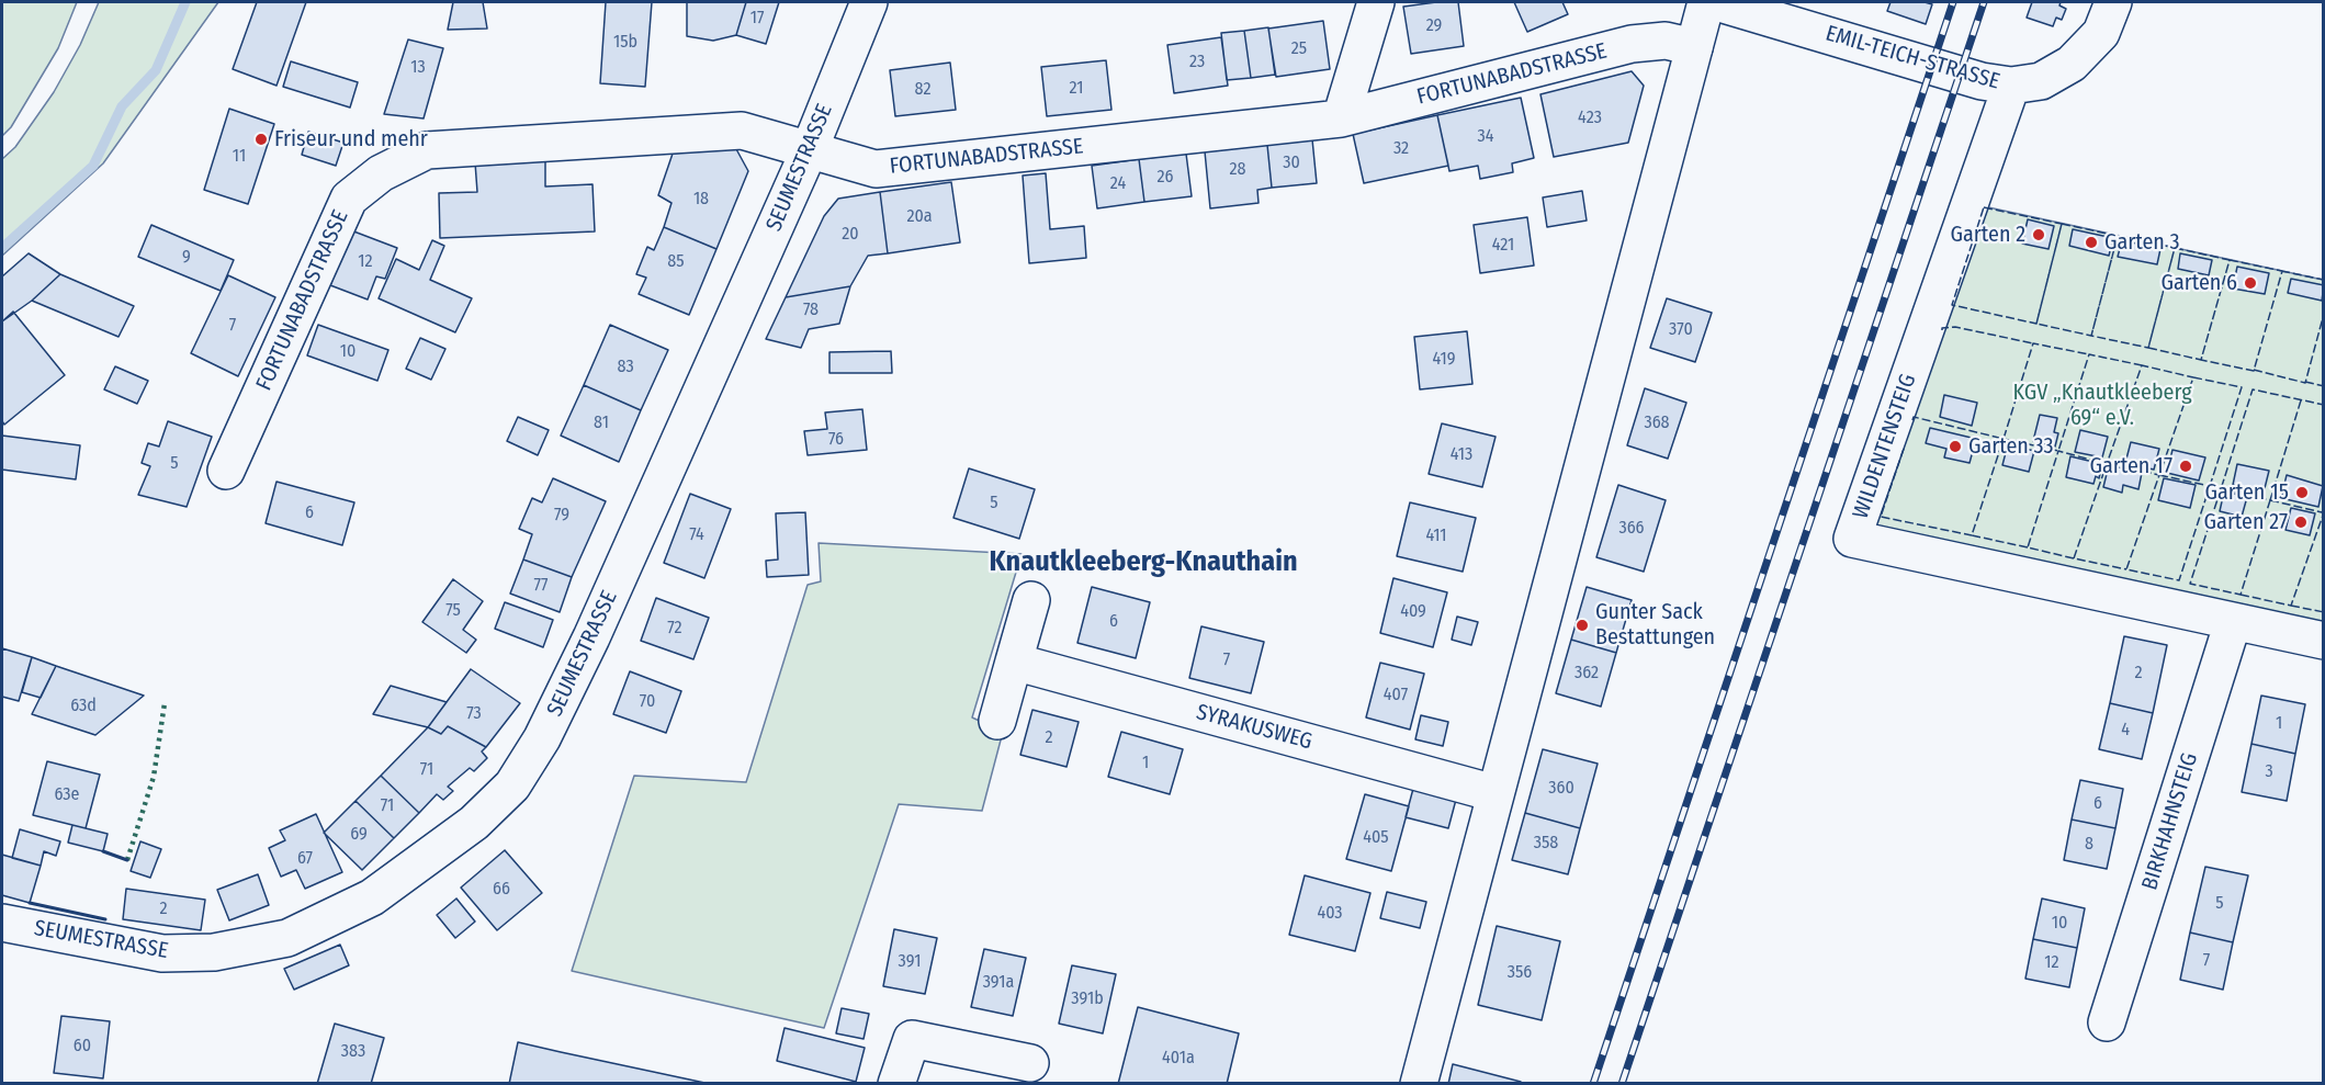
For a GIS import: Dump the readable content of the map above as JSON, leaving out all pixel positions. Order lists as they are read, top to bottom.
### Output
{
  "streets": {
    "street": [
      "EMIL-TEICH-STRASSE",
      "FORTUNABADSTRASSE",
      "SEUMESTRASSE",
      "WILDENTENSTEIG",
      "SYRAKUSWEG",
      "BIRKHAHNSTEIG"
    ]
  },
  "crossings": [
    ["EMIL-TEICH-STRASSE", "WILDENTENSTEIG"],
    ["FORTUNABADSTRASSE", "SEUMESTRASSE"],
    ["WILDENTENSTEIG", "BIRKHAHNSTEIG"]
  ],
  "districts": ["Knautkleeberg-Knauthain"],
  "parks": ["KGV „Knautkleeberg 69“ e.V."],
  "places": [
    "Friseur und mehr",
    "Garten 2",
    "Garten 3",
    "Garten 6",
    "Garten 33",
    "Garten 17",
    "Garten 15",
    "Garten 27",
    "Gunter Sack Bestattungen"
  ],
  "house_numbers": [
    "17",
    "29",
    "15b",
    "25",
    "23",
    "13",
    "21",
    "82",
    "423",
    "34",
    "32",
    "11",
    "30",
    "28",
    "26",
    "24",
    "18",
    "20a",
    "20",
    "421",
    "9",
    "12",
    "85",
    "78",
    "7",
    "370",
    "10",
    "419",
    "83",
    "81",
    "368",
    "76",
    "413",
    "5",
    "5",
    "6",
    "79",
    "366",
    "74",
    "411",
    "77",
    "75",
    "409",
    "6",
    "72",
    "7",
    "362",
    "2",
    "407",
    "70",
    "63d",
    "73",
    "1",
    "4",
    "2",
    "1",
    "71",
    "3",
    "360",
    "63e",
    "6",
    "71",
    "69",
    "405",
    "358",
    "8",
    "67",
    "66",
    "5",
    "2",
    "403",
    "10",
    "7",
    "391",
    "12",
    "356",
    "391a",
    "391b",
    "60",
    "383",
    "401a"
  ]
}
